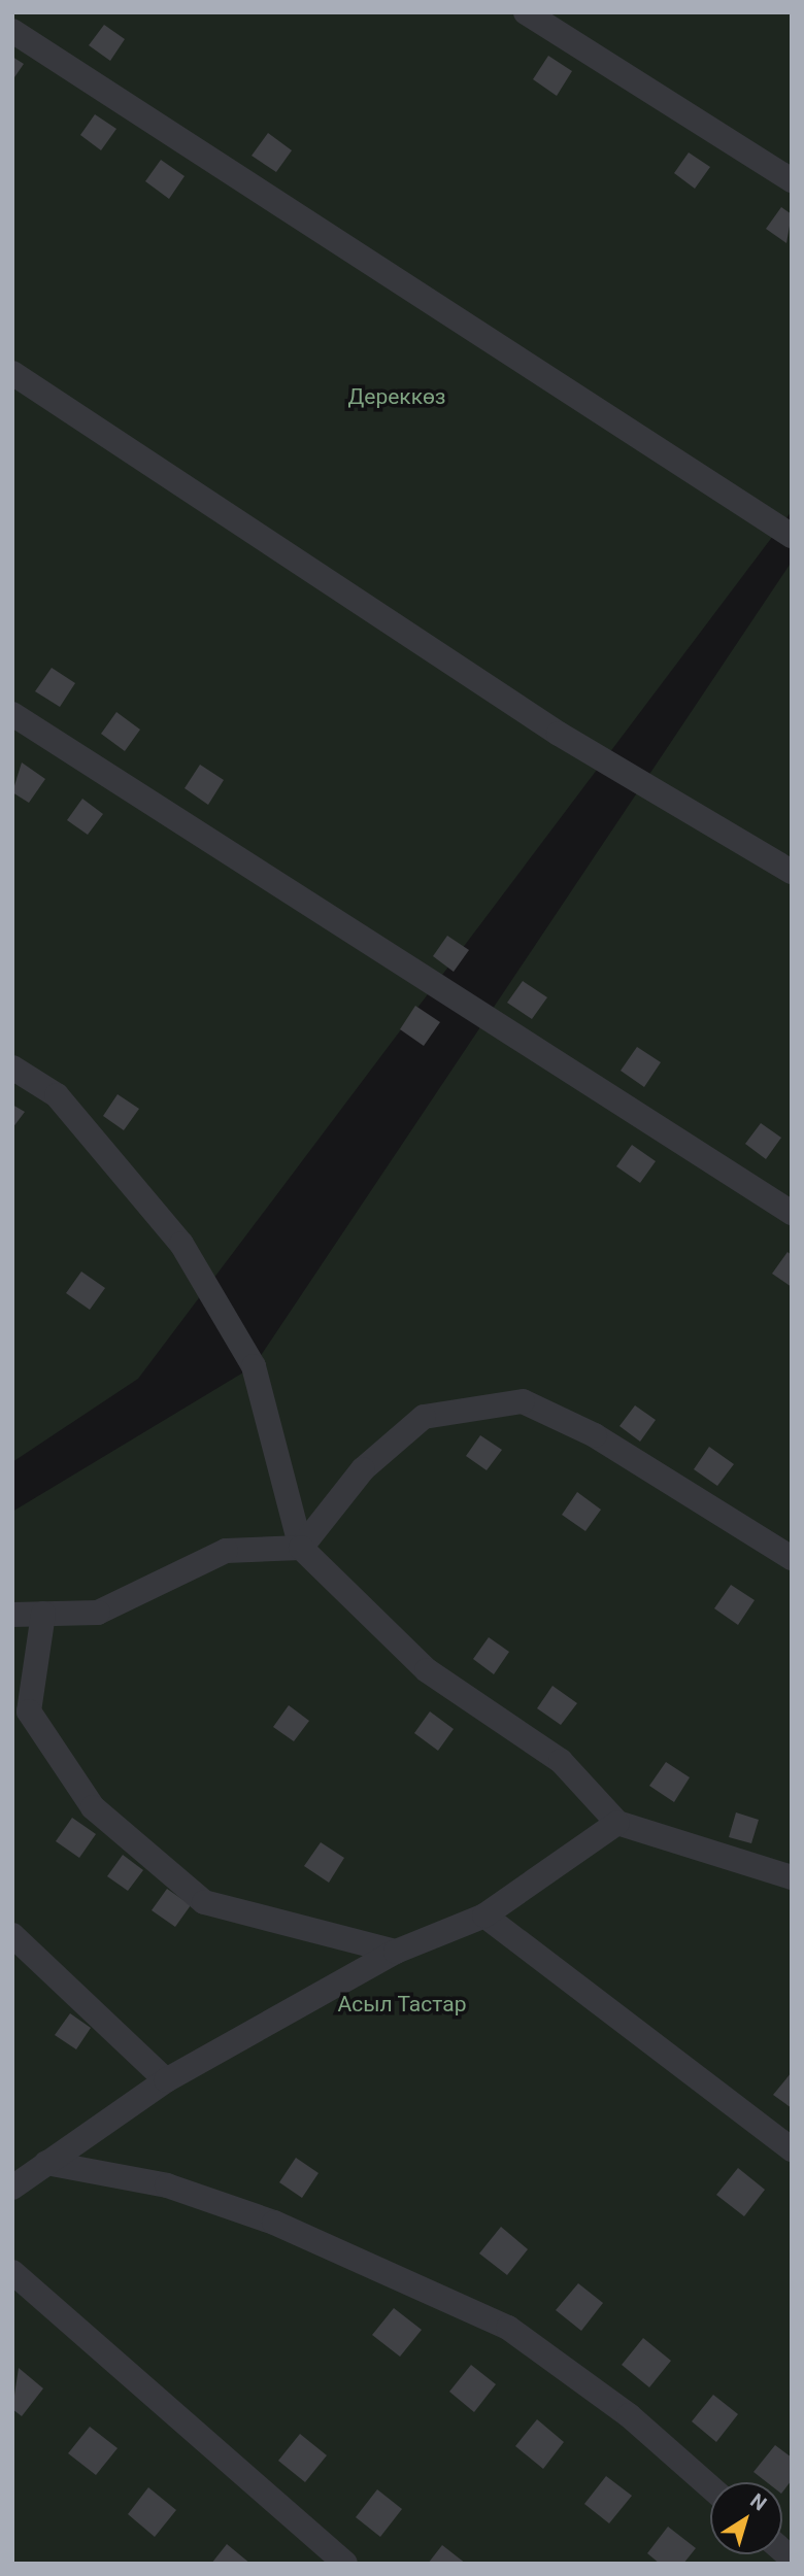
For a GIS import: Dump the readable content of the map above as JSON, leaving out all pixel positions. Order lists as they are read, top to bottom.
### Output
{
  "parks": ["Дереккөз", "Асыл Тастар"],
  "north": "top right"
}
